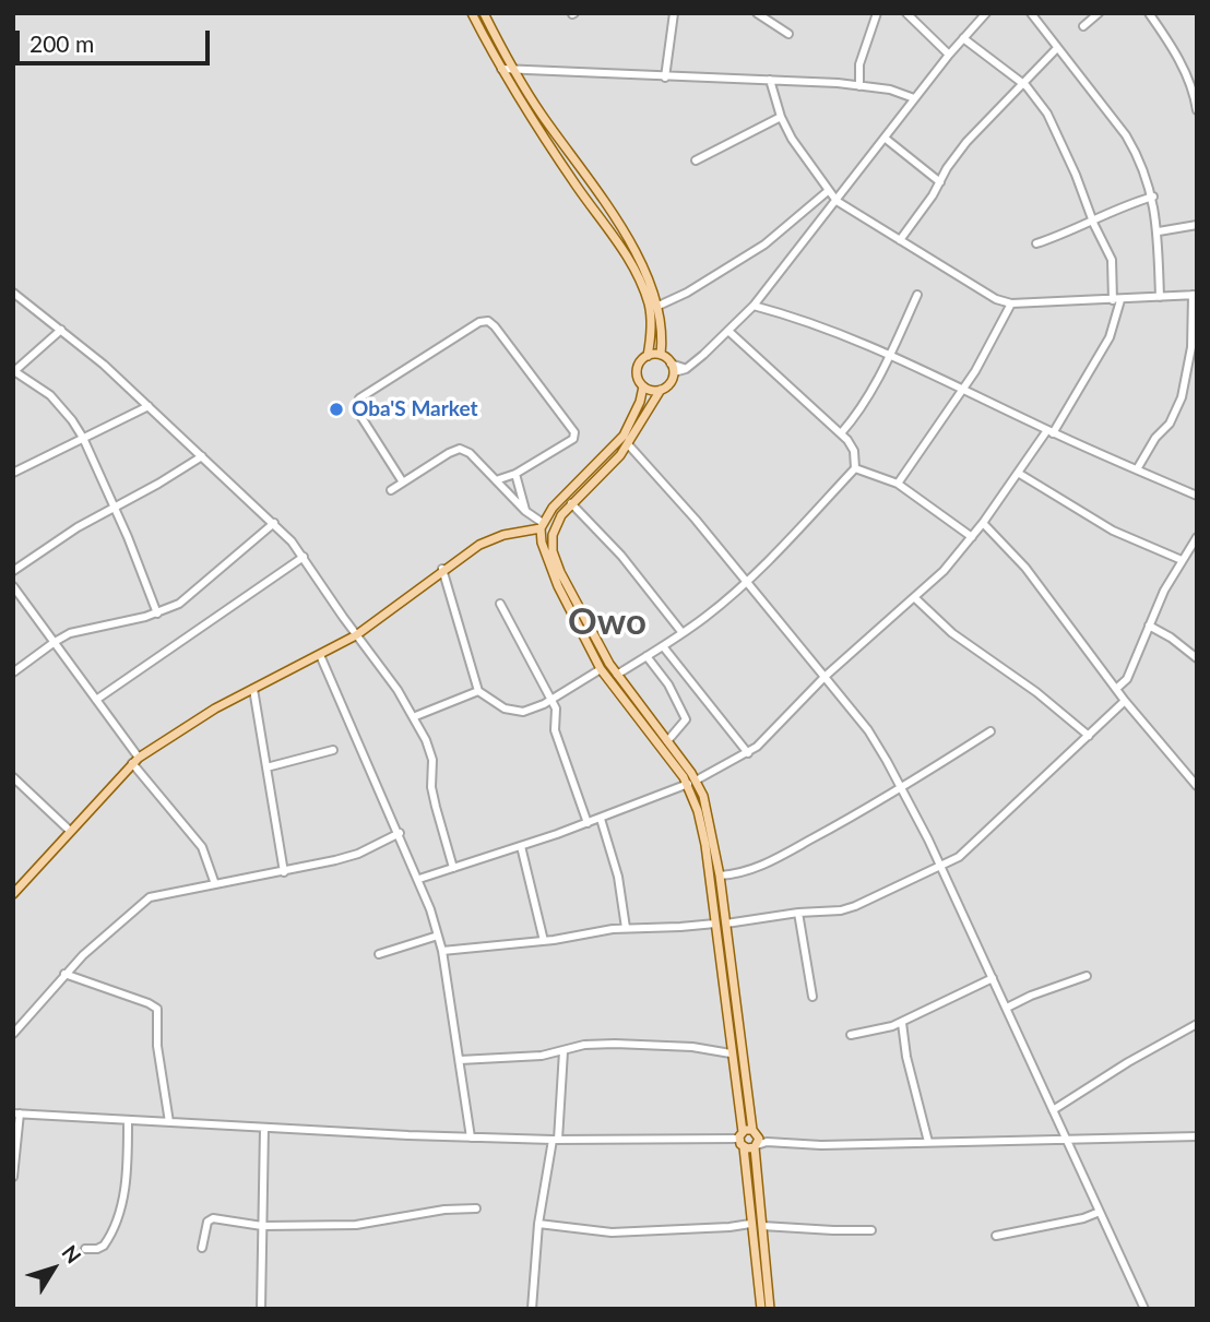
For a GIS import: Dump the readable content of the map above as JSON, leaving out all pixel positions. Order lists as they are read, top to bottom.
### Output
{
  "districts": ["Owo"],
  "places": ["Oba'S Market"],
  "scale_bar": "200 m",
  "north": "top right"
}
